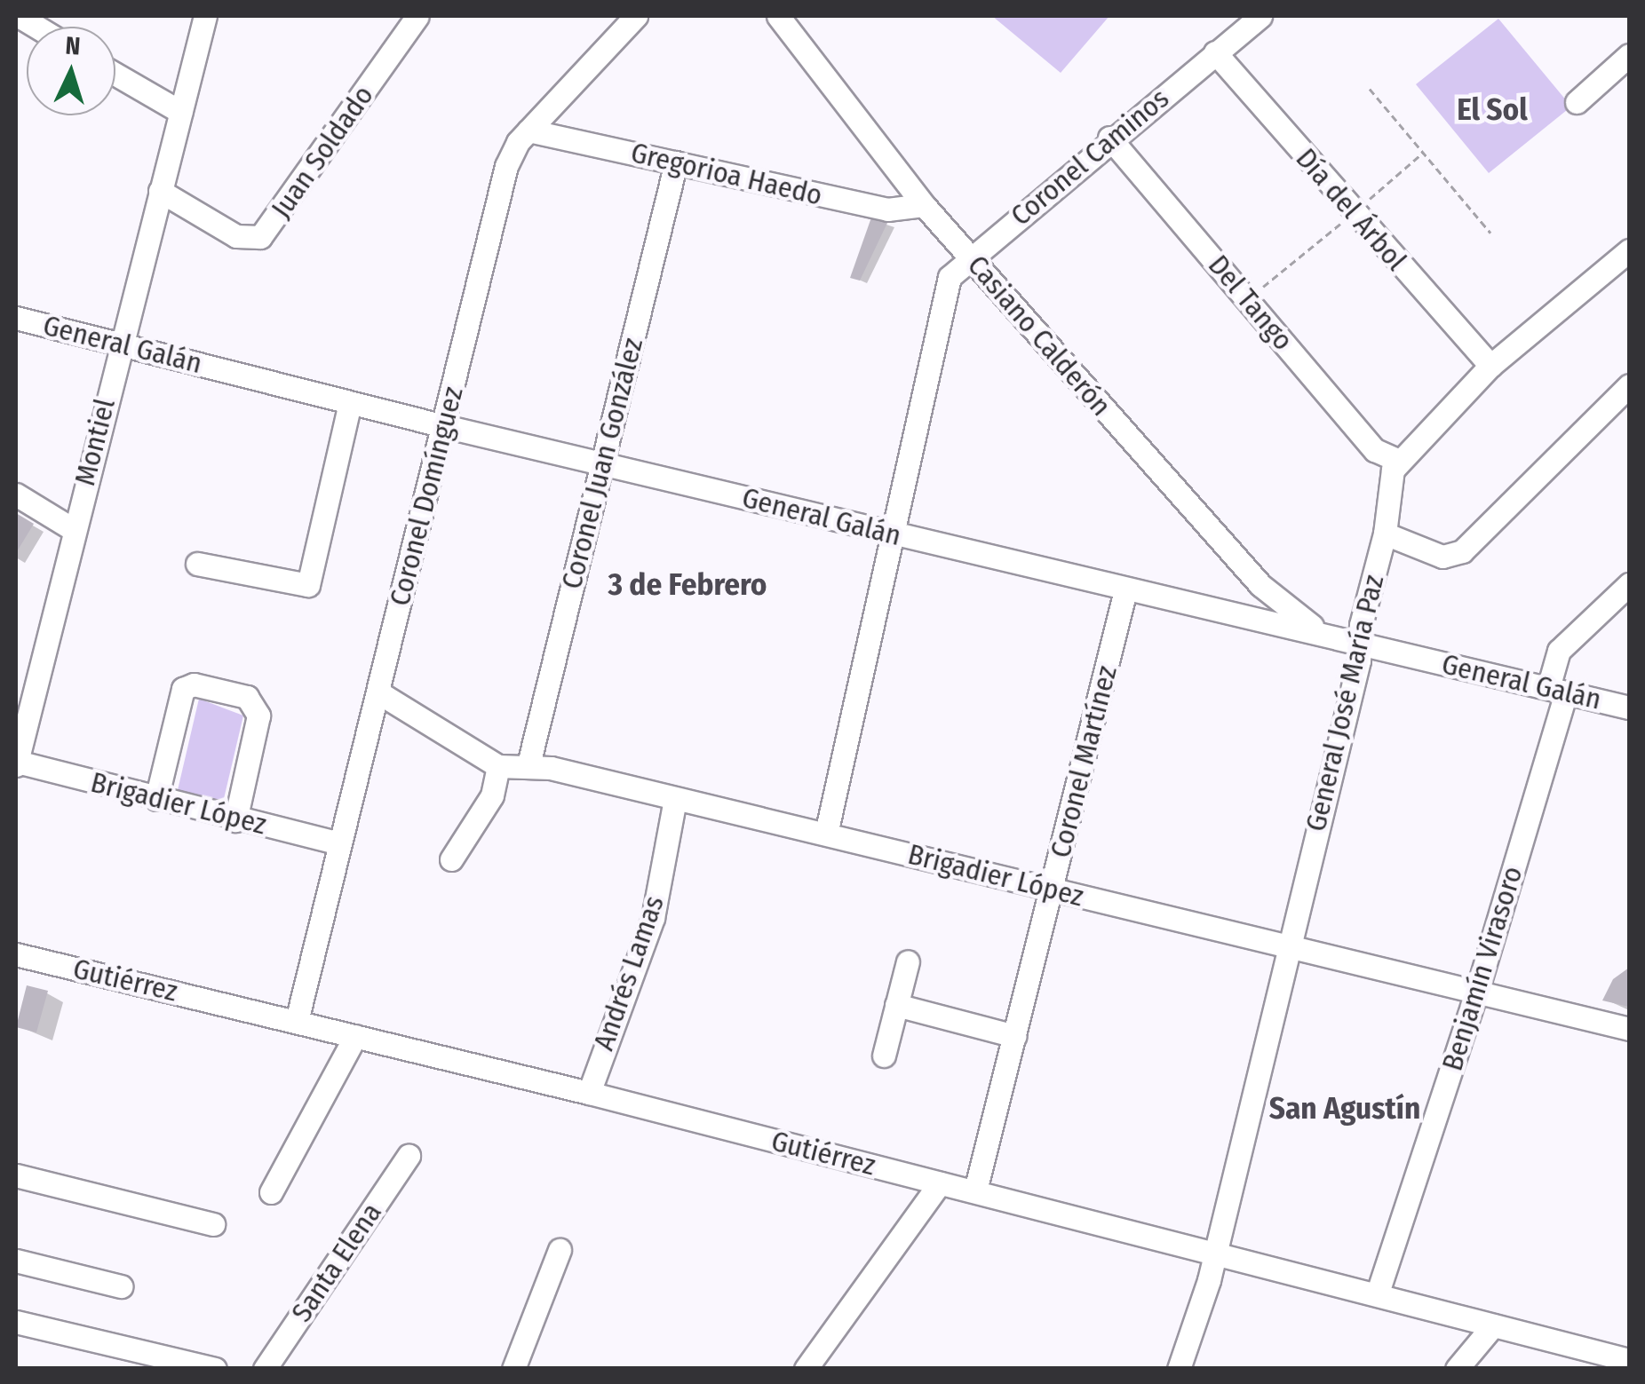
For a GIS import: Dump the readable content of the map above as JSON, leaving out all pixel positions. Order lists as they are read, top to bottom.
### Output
{
  "streets": {
    "street": [
      "Juan Soldado",
      "Coronel Caminos",
      "Gregorioa Haedo",
      "Día del Árbol",
      "Del Tango",
      "Casiano Calderón",
      "General Galán",
      "Montiel",
      "Coronel Juan González",
      "Coronel Domínguez",
      "General José María Paz",
      "Coronel Martínez",
      "Brigadier López",
      "Benjamín Virasoro",
      "Andrés Lamas",
      "Gutiérrez",
      "Santa Elena"
    ]
  },
  "crossings": [
    ["Juan Soldado", "Montiel"],
    ["Coronel Caminos", "Día del Árbol"],
    ["Coronel Caminos", "Del Tango"],
    ["Coronel Caminos", "Casiano Calderón"],
    ["Coronel Caminos", "General Galán"],
    ["Coronel Caminos", "Brigadier López"],
    ["Gregorioa Haedo", "Casiano Calderón"],
    ["Gregorioa Haedo", "Coronel Juan González"],
    ["Gregorioa Haedo", "Coronel Domínguez"],
    ["Del Tango", "General José María Paz"],
    ["Casiano Calderón", "General Galán"],
    ["General Galán", "Montiel"],
    ["General Galán", "Coronel Juan González"],
    ["General Galán", "Coronel Domínguez"],
    ["General Galán", "General José María Paz"],
    ["General Galán", "Coronel Martínez"],
    ["General Galán", "Benjamín Virasoro"],
    ["Montiel", "Brigadier López"],
    ["Coronel Juan González", "Brigadier López"],
    ["Coronel Domínguez", "Brigadier López"],
    ["Coronel Domínguez", "Gutiérrez"],
    ["General José María Paz", "Brigadier López"],
    ["General José María Paz", "Gutiérrez"],
    ["Coronel Martínez", "Brigadier López"],
    ["Coronel Martínez", "Gutiérrez"],
    ["Brigadier López", "Benjamín Virasoro"],
    ["Brigadier López", "Andrés Lamas"],
    ["Benjamín Virasoro", "Gutiérrez"],
    ["Andrés Lamas", "Gutiérrez"]
  ],
  "districts": ["El Sol", "3 de Febrero", "San Agustín"],
  "north": "top"
}
